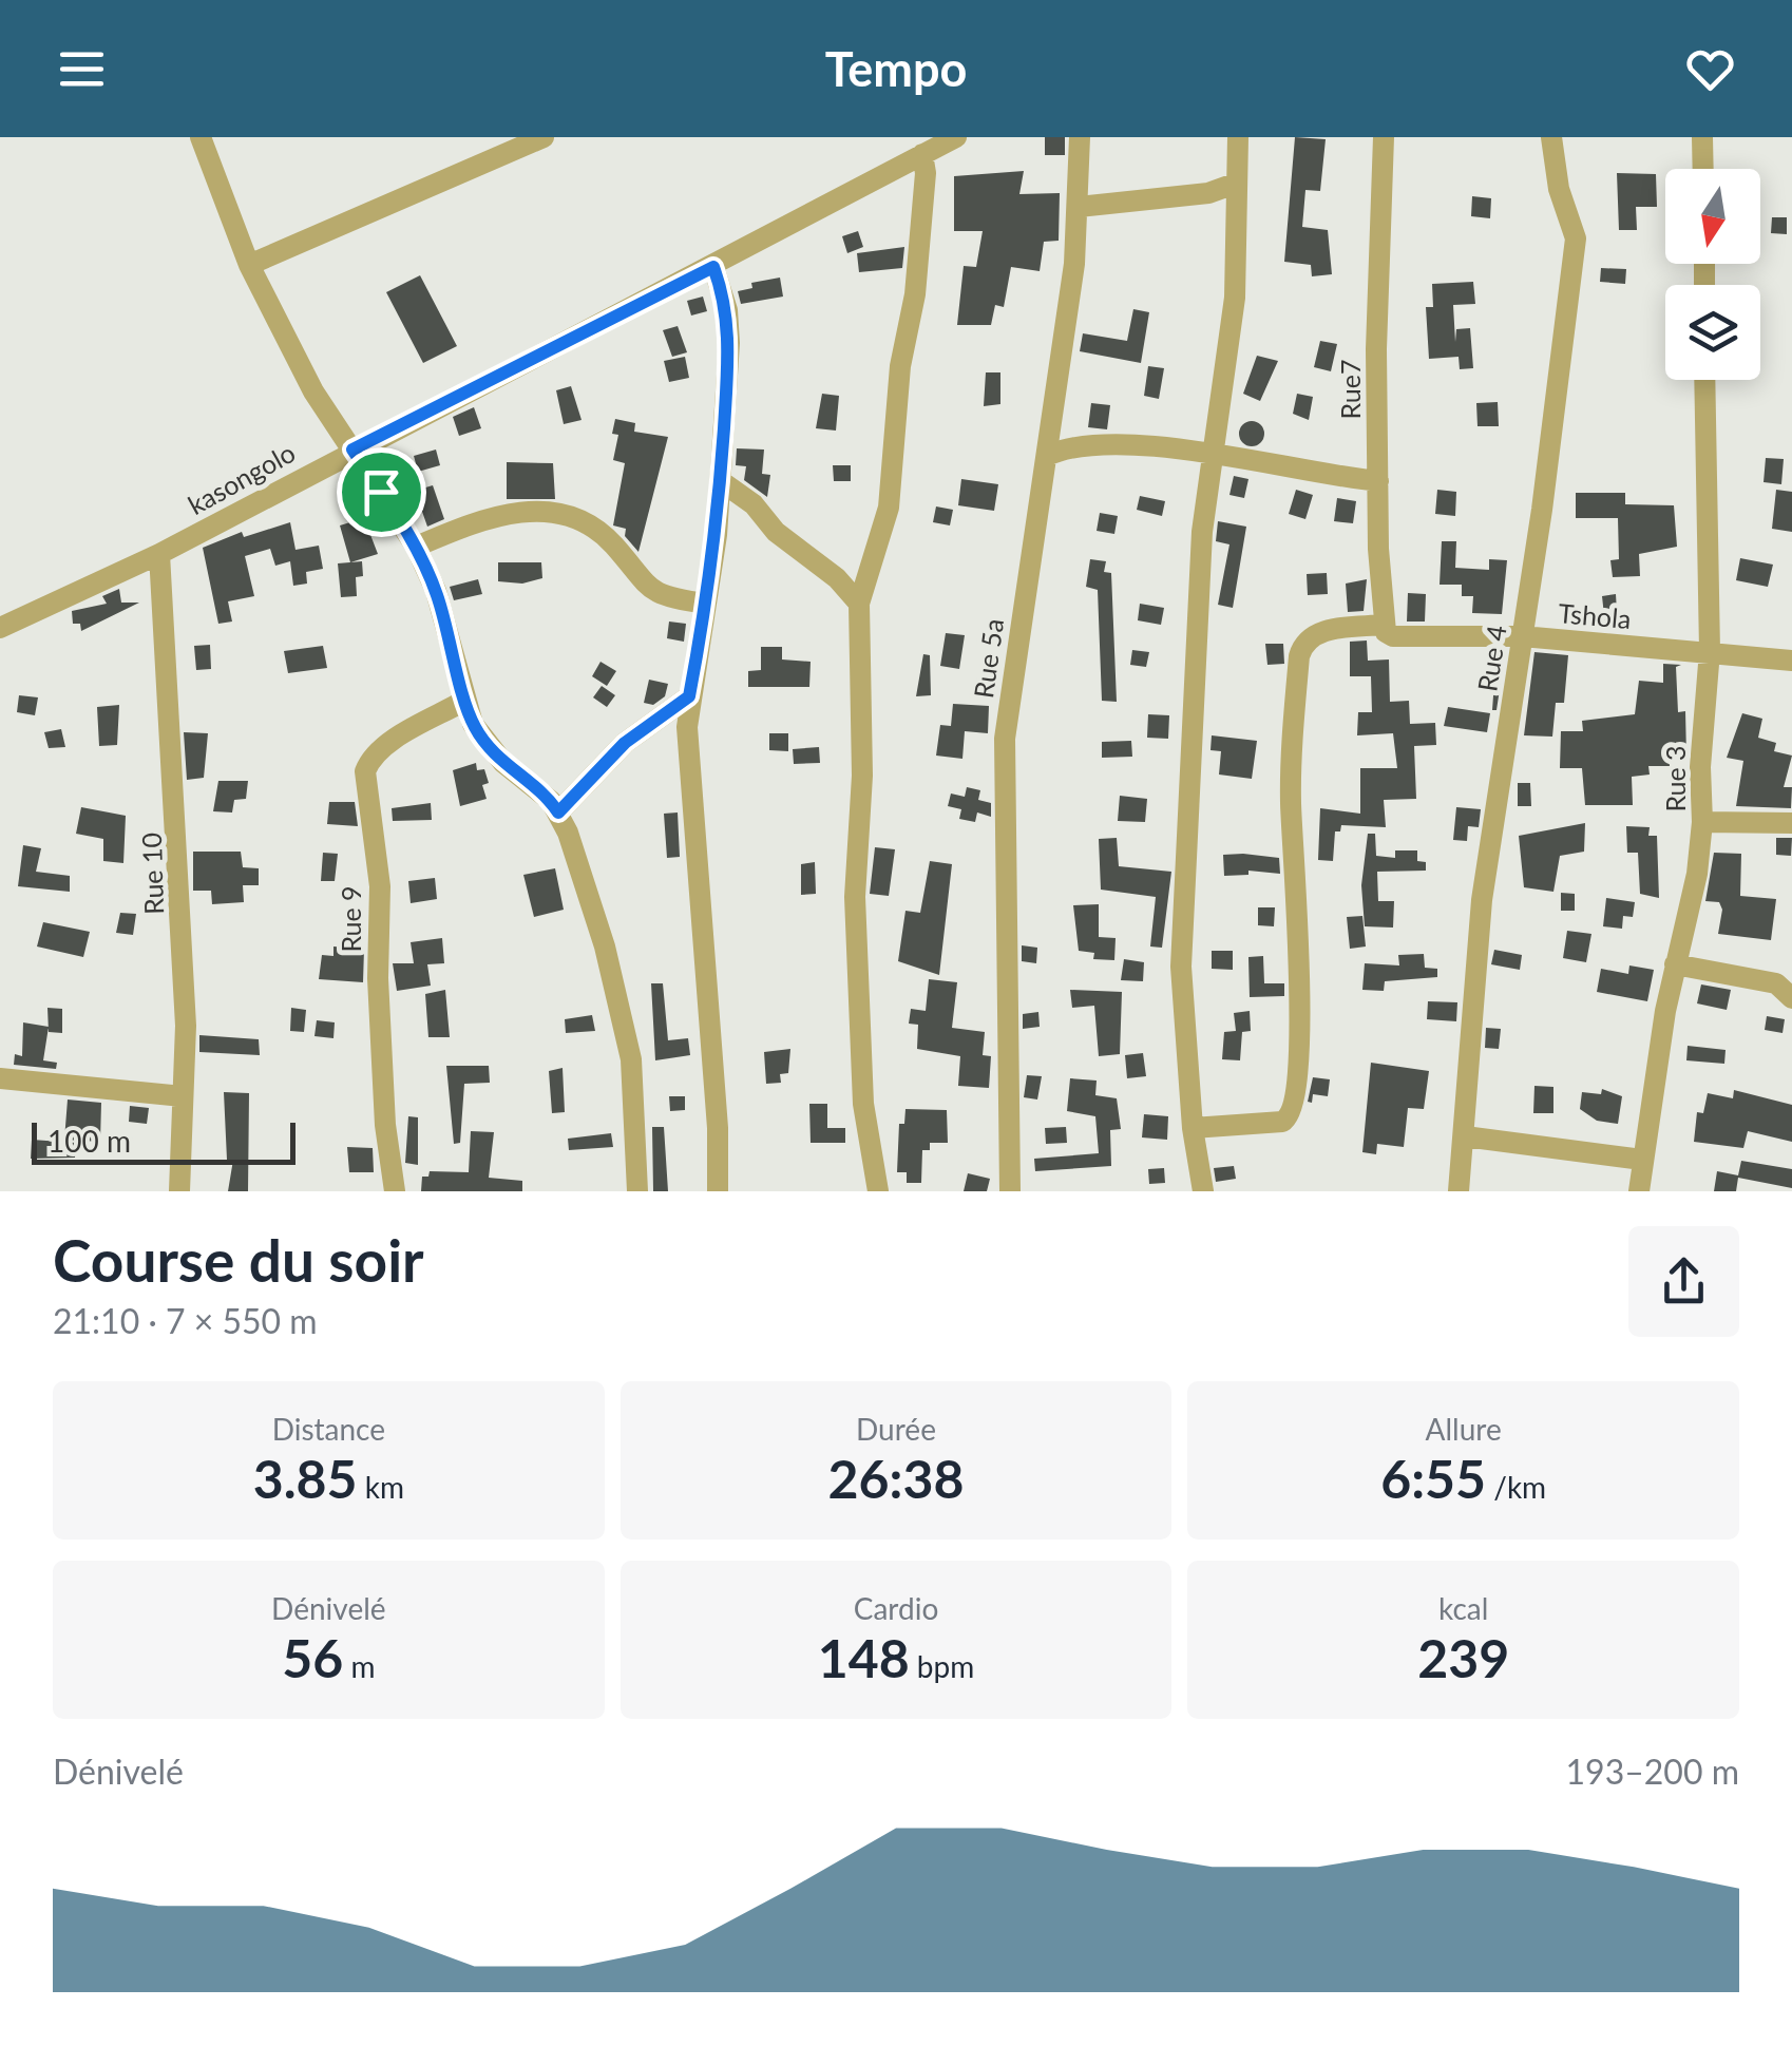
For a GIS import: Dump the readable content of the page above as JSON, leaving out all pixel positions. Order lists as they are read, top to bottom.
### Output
{
  "streets": {
    "street": [
      "Rue7",
      "kasongolo",
      "Tshola",
      "Rue 5a",
      "Rue 4",
      "Rue 3",
      "Rue 10",
      "Rue 9"
    ]
  },
  "crossings": [
    ["Rue7", "Tshola"],
    ["kasongolo", "Rue 10"],
    ["Tshola", "Rue 4"],
    ["Tshola", "Rue 3"]
  ],
  "scale_bar": "100 m",
  "north": "bottom",
  "page": {
    "header": "Tempo",
    "scale": "100 m",
    "heading": ["Course du soir", "21:10 · 7 × 550 m"],
    "stats": [
      ["Distance", "3.85 km"],
      ["Durée", "26:38"],
      ["Allure", "6:55 /km"],
      ["Dénivelé", "56 m"],
      ["Cardio", "148 bpm"],
      ["kcal", "239"]
    ],
    "chart": ["Dénivelé", "193–200 m"]
  }
}
